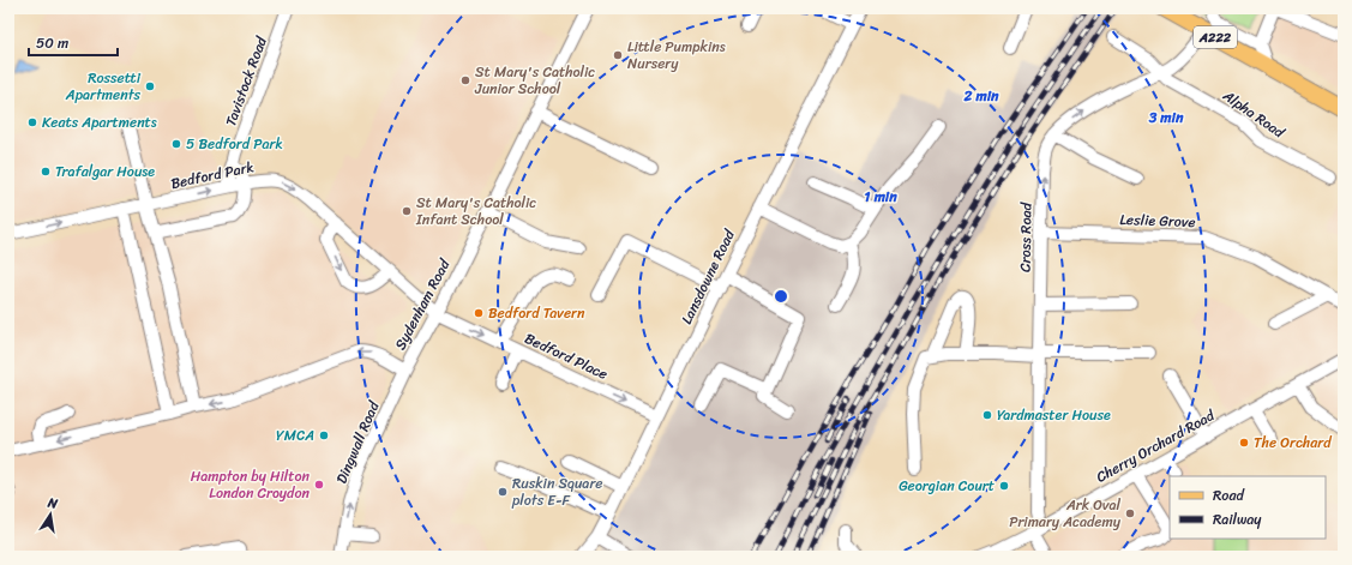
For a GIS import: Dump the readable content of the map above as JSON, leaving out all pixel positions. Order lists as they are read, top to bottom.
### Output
{
  "streets": {
    "main road": ["A222"],
    "street": [
      "Tavistock Road",
      "Alpha Road",
      "Bedford Park",
      "Leslie Grove",
      "Cross Road",
      "Lansdowne Road",
      "Sydenham Road",
      "Bedford Place",
      "Dingwall Road",
      "Cherry Orchard Road"
    ]
  },
  "crossings": [
    ["A222", "Cross Road"],
    ["Tavistock Road", "Bedford Park"],
    ["Alpha Road", "Cross Road"],
    ["Bedford Park", "Sydenham Road"],
    ["Bedford Park", "Bedford Place"],
    ["Leslie Grove", "Cross Road"],
    ["Cross Road", "Cherry Orchard Road"],
    ["Lansdowne Road", "Bedford Place"],
    ["Sydenham Road", "Bedford Place"],
    ["Sydenham Road", "Dingwall Road"]
  ],
  "one_way": [
    "Bedford Park",
    "Sydenham Road",
    "Bedford Place",
    "Dingwall Road"
  ],
  "places": [
    "Little Pumpkins Nursery",
    "St Mary's Catholic Junior School",
    "Rossetti Apartments",
    "Keats Apartments",
    "5 Bedford Park",
    "Trafalgar House",
    "St Mary's Catholic Infant School",
    "Bedford Tavern",
    "Yardmaster House",
    "YMCA",
    "The Orchard",
    "Hampton by Hilton London Croydon",
    "Georgian Court",
    "Ruskin Square plots E-F",
    "Ark Oval Primary Academy"
  ],
  "legend": ["Road", "Railway"],
  "scale_bar": "50 m",
  "north": "top",
  "rings": ["2 min", "3 min", "1 min"]
}
